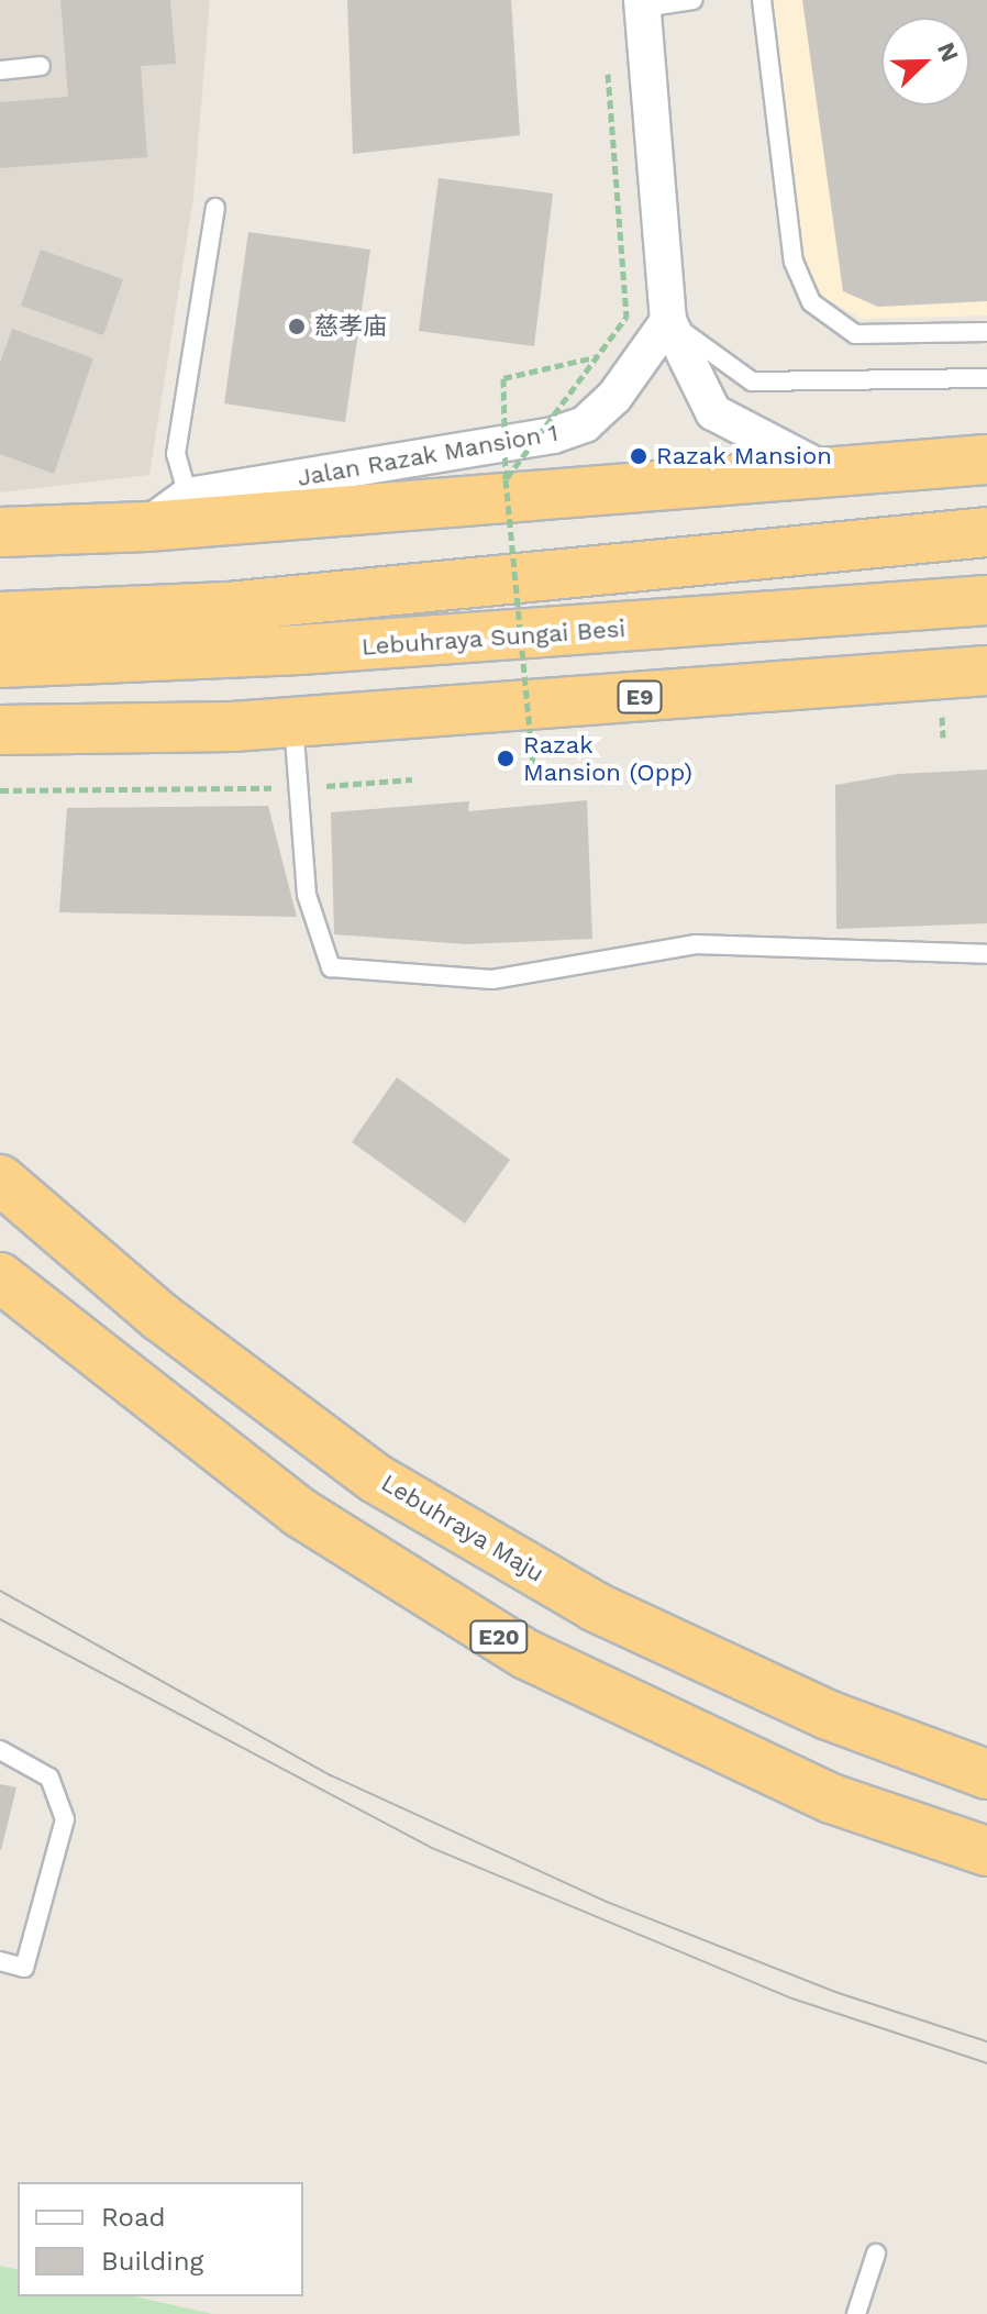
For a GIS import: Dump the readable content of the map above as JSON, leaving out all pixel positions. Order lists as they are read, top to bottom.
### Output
{
  "streets": {
    "highway": [
      "Lebuhraya Sungai Besi",
      "E9",
      "Lebuhraya Maju",
      "E20"
    ],
    "street": ["Jalan Razak Mansion 1"]
  },
  "places": ["慈孝庙", "Razak Mansion", "Razak Mansion (Opp)"],
  "legend": ["Road", "Building"],
  "north": "top right"
}
